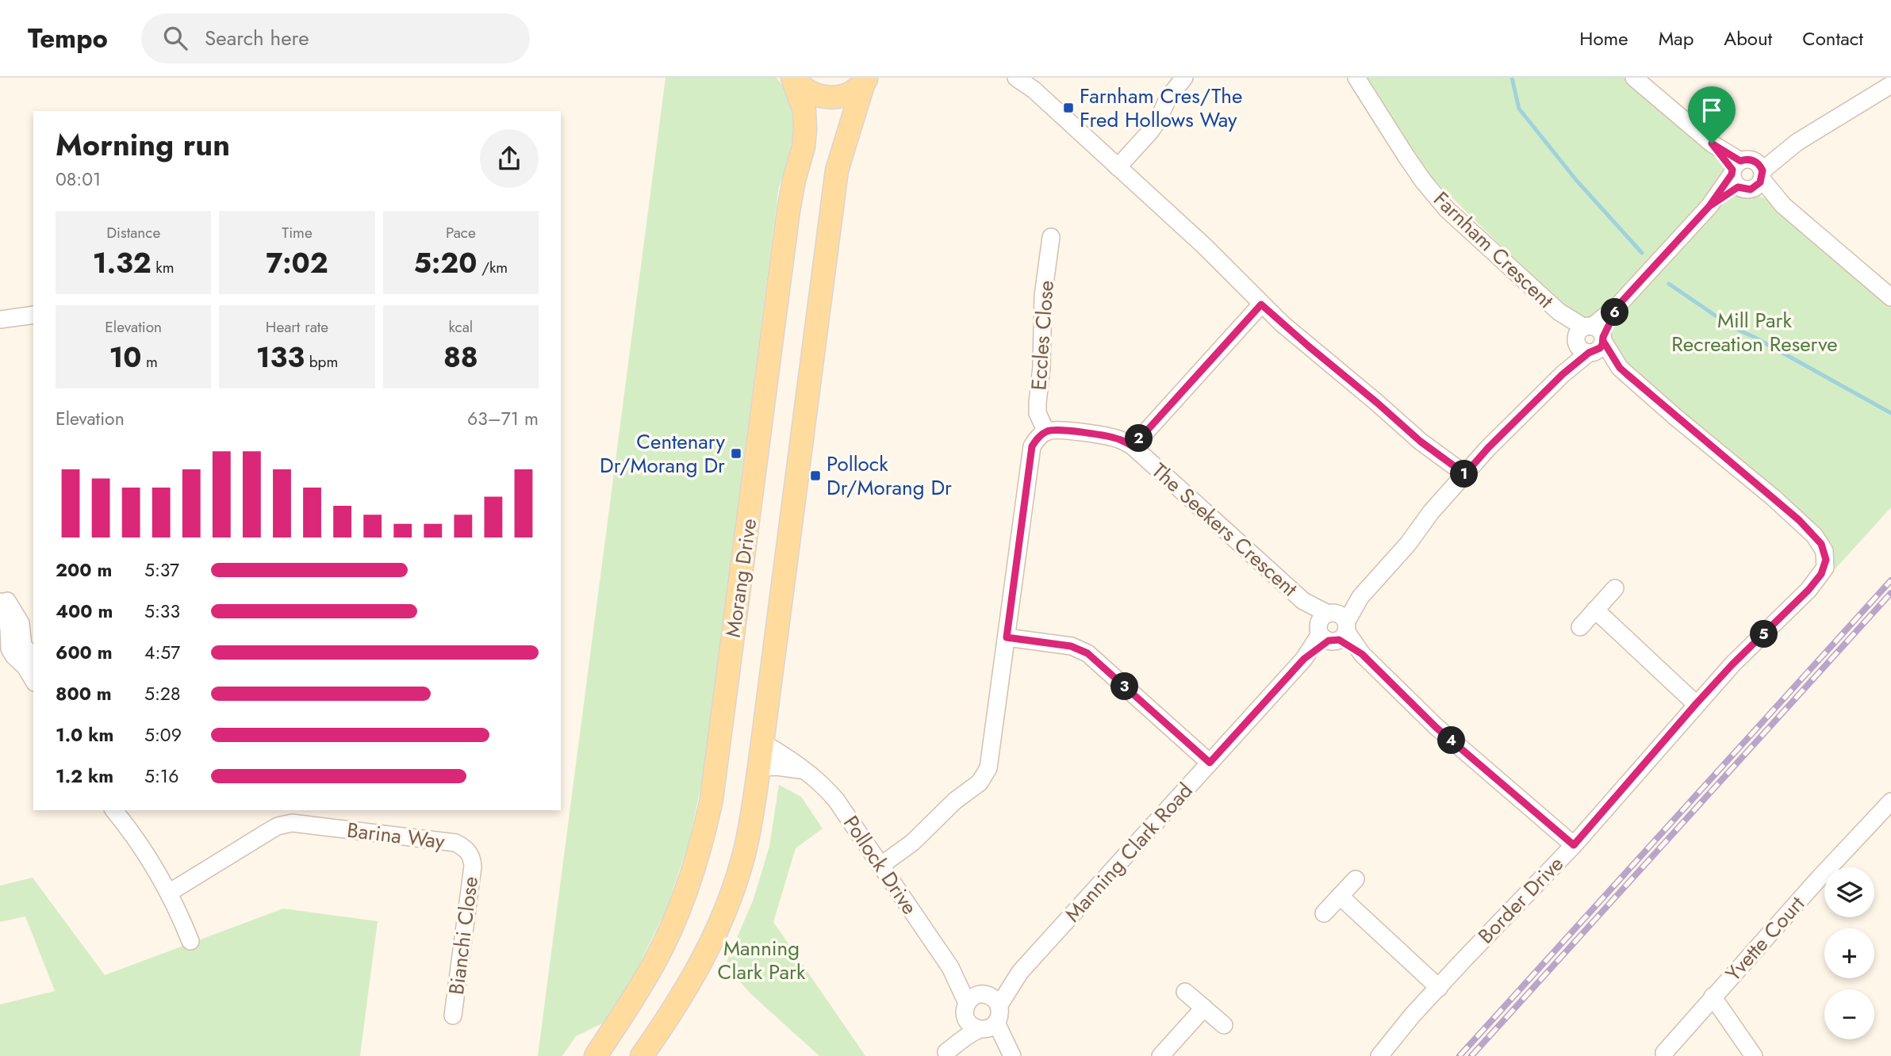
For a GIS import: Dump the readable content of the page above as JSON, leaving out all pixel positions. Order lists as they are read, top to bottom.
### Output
{
  "streets": {
    "main road": ["Morang Drive"],
    "street": [
      "Farnham Crescent",
      "Eccles Close",
      "The Seekers Crescent",
      "Barina Way",
      "Manning Clark Road",
      "Pollock Drive",
      "Border Drive",
      "Bianchi Close",
      "Yvette Court"
    ]
  },
  "crossings": [
    ["Farnham Crescent", "Manning Clark Road"],
    ["Farnham Crescent", "Border Drive"],
    ["Eccles Close", "The Seekers Crescent"],
    ["The Seekers Crescent", "Manning Clark Road"],
    ["The Seekers Crescent", "Border Drive"],
    ["Morang Drive", "Pollock Drive"],
    ["Barina Way", "Bianchi Close"],
    ["Manning Clark Road", "Pollock Drive"],
    ["Manning Clark Road", "Border Drive"]
  ],
  "parks": ["Mill Park Recreation Reserve", "Manning Clark Park"],
  "places": {
    "transit": ["Farnham Cres/The Fred Hollows Way", "Centenary Dr/Morang Dr", "Pollock Dr/Morang Dr"]
  },
  "page": {
    "header": "Tempo",
    "search": "Search here",
    "nav": [
      "Home",
      "Map",
      "About",
      "Contact"
    ],
    "heading": ["Morning run", "08:01"],
    "stats": [
      ["Distance", "1.32 km"],
      ["Time", "7:02"],
      ["Pace", "5:20 /km"],
      ["Elevation", "10 m"],
      ["Heart rate", "133 bpm"],
      ["kcal", "88"]
    ],
    "pins": [
      "6",
      "2",
      "1",
      "5",
      "3",
      "4"
    ],
    "chart": ["Elevation", "63–71 m"],
    "list": [
      {
        "name": "200 m",
        "note": "5:37"
      },
      {
        "name": "400 m",
        "note": "5:33"
      },
      {
        "name": "600 m",
        "note": "4:57"
      },
      {
        "name": "800 m",
        "note": "5:28"
      },
      {
        "name": "1.0 km",
        "note": "5:09"
      },
      {
        "name": "1.2 km",
        "note": "5:16"
      }
    ],
    "map_buttons": ["+", "−"]
  }
}
